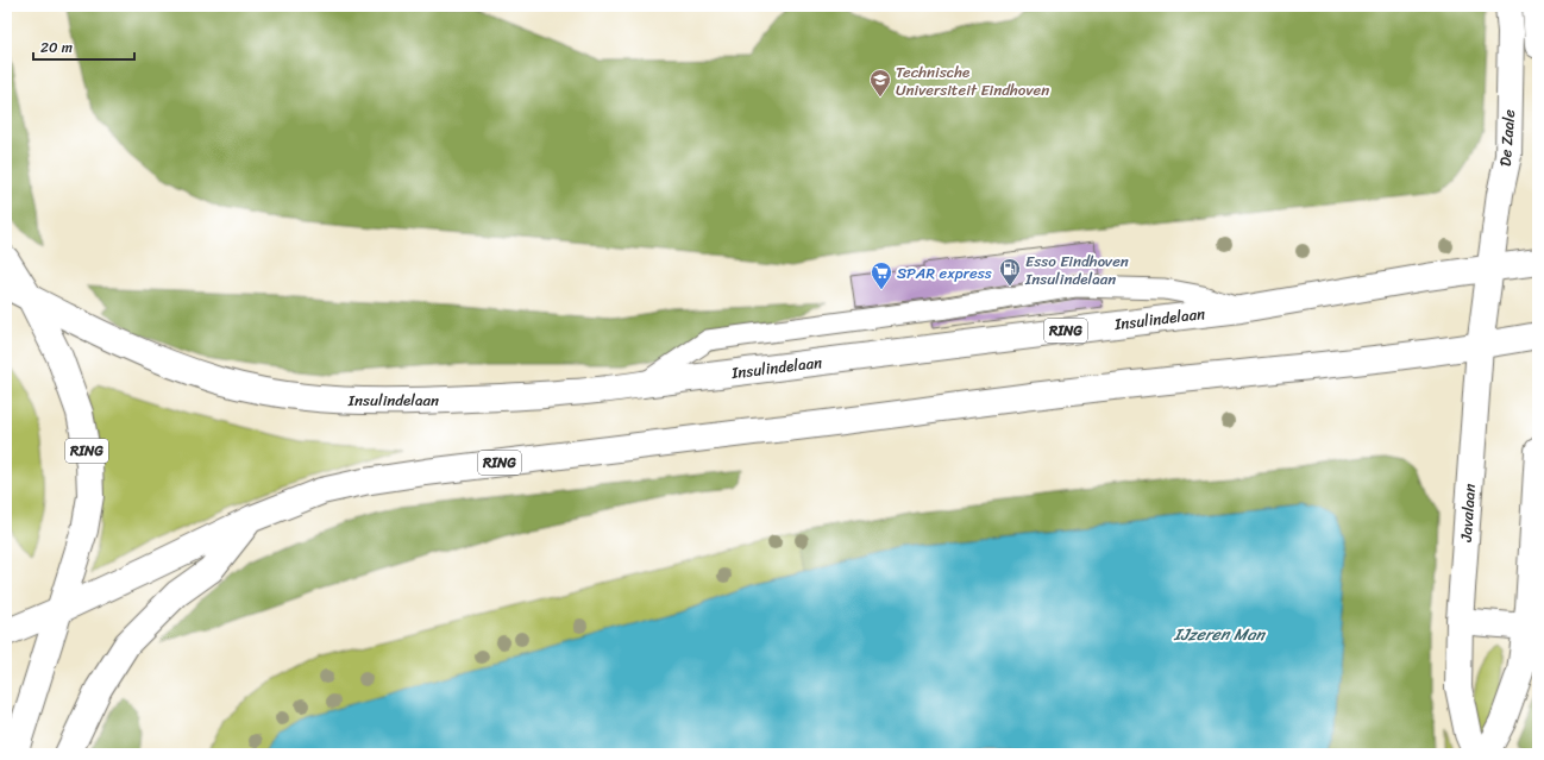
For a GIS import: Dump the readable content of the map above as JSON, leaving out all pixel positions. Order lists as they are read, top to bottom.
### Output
{
  "streets": {
    "main road": [
      "De Zaale",
      "Insulindelaan",
      "RING",
      "Javalaan"
    ]
  },
  "crossings": [
    ["De Zaale", "Insulindelaan"],
    ["De Zaale", "Javalaan"],
    ["Insulindelaan", "RING"],
    ["Insulindelaan", "Javalaan"],
    ["RING", "Javalaan"]
  ],
  "water": ["IJzeren Man"],
  "places": {
    "school or university": ["Technische Universiteit Eindhoven"],
    "fuel station": ["Esso Eindhoven Insulindelaan"],
    "supermarket": ["SPAR express"]
  },
  "scale_bar": "20 m"
}
